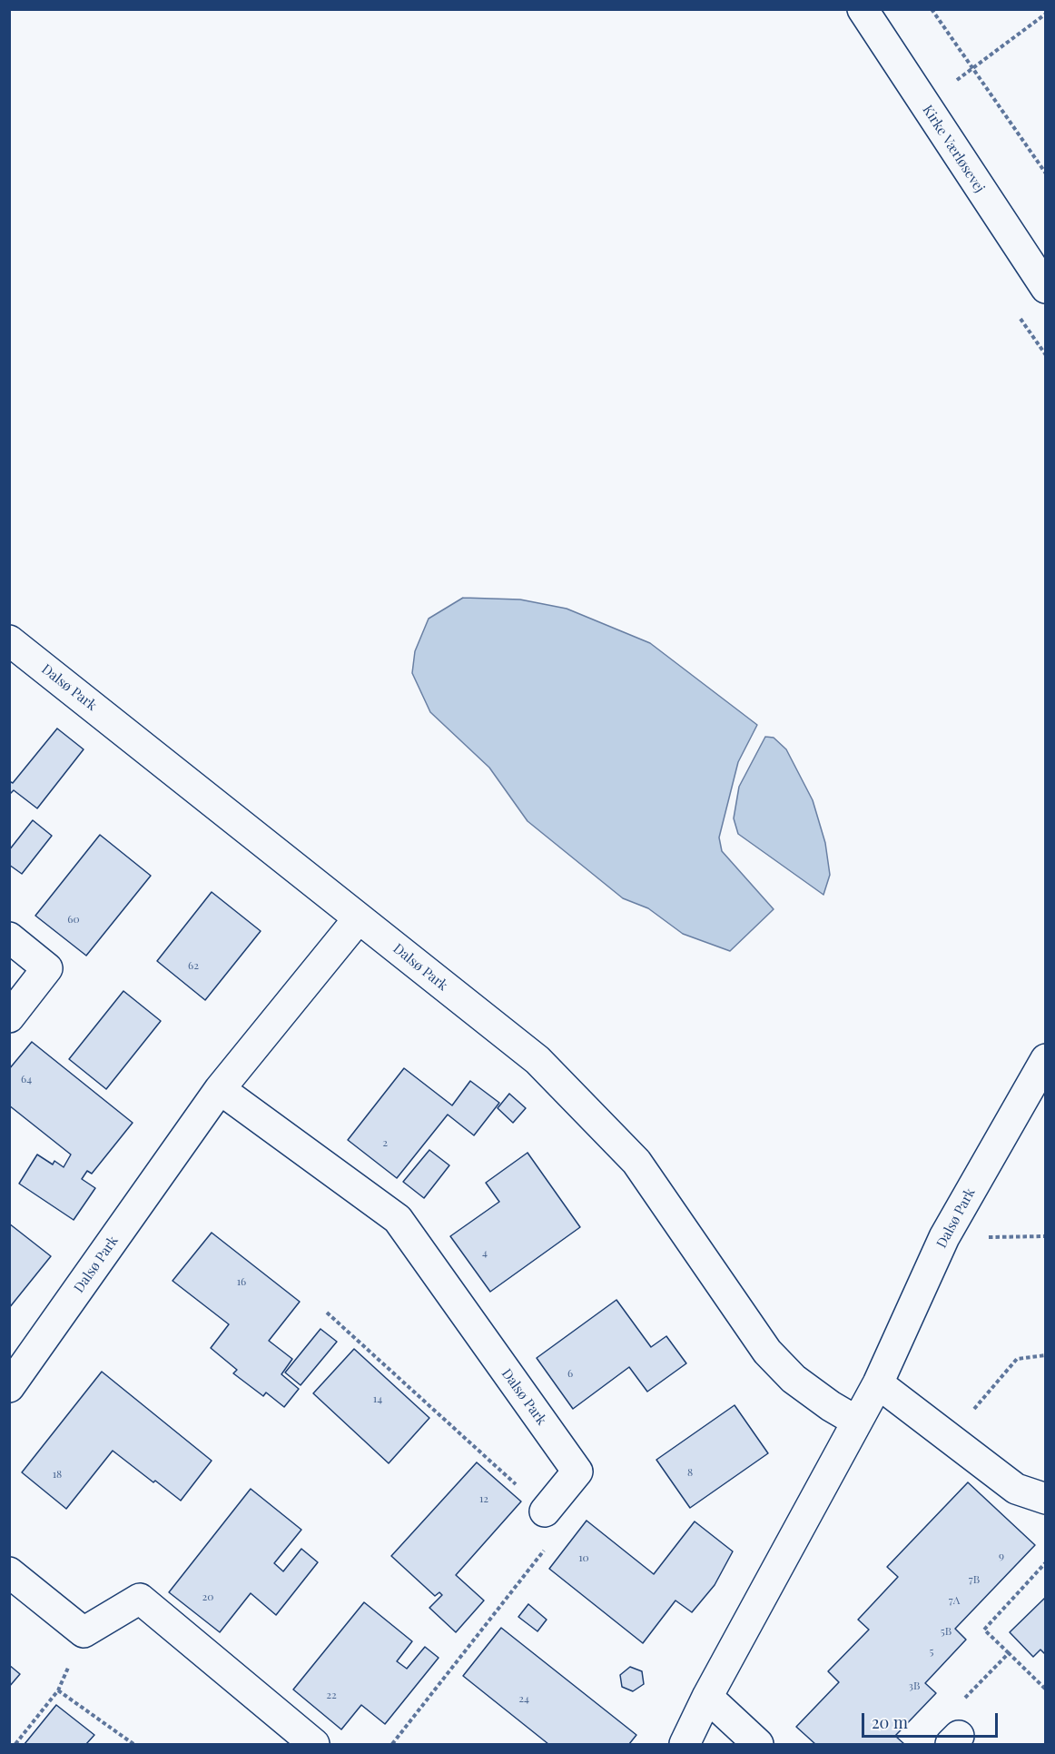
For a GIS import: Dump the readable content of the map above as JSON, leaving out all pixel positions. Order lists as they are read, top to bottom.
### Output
{
  "streets": {
    "street": ["Kirke Værløsevej", "Dalsø Park"]
  },
  "house_numbers": [
    "60",
    "62",
    "64",
    "2",
    "4",
    "16",
    "6",
    "14",
    "8",
    "18",
    "12",
    "9",
    "10",
    "7B",
    "20",
    "7A",
    "5B",
    "5",
    "3B",
    "22",
    "24"
  ],
  "scale_bar": "20 m"
}
